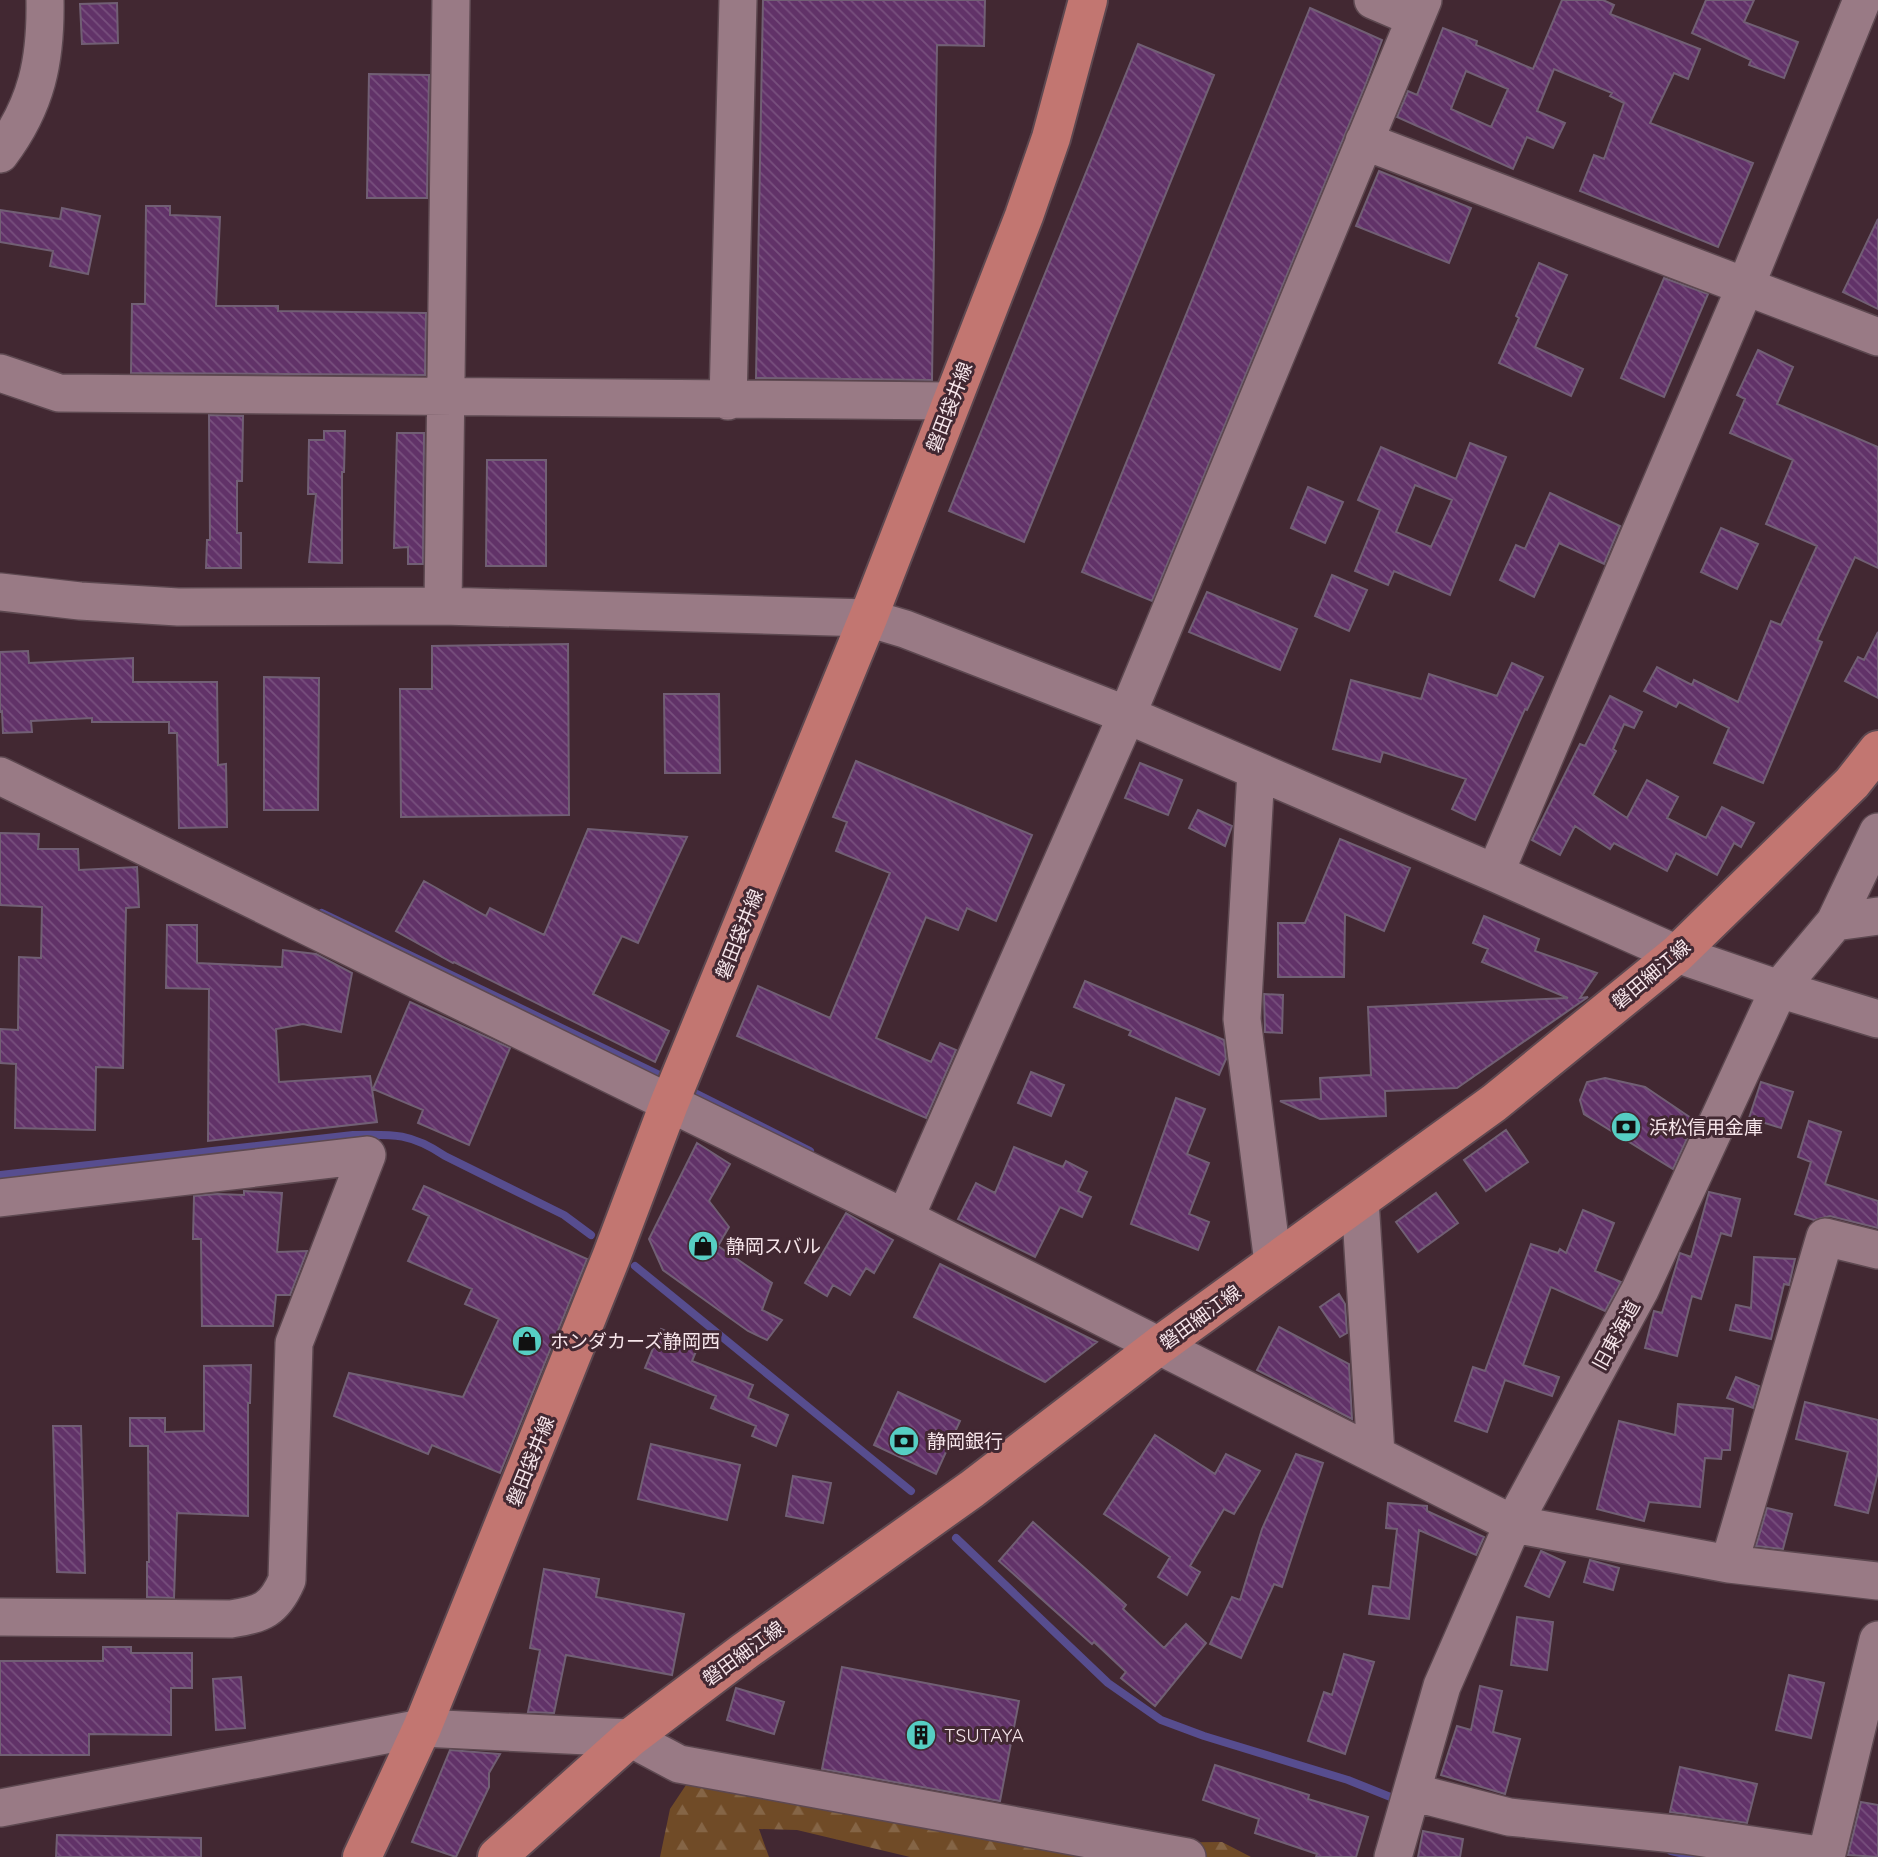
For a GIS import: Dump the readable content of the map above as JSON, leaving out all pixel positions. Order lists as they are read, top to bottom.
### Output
{
  "streets": {
    "main road": ["磐田袋井線", "磐田細江線"],
    "street": ["旧東海道"]
  },
  "places": {
    "bank": ["浜松信用金庫", "静岡銀行"],
    "shop": ["静岡スバル", "ホンダカーズ静岡西"],
    "building": ["TSUTAYA"]
  }
}
